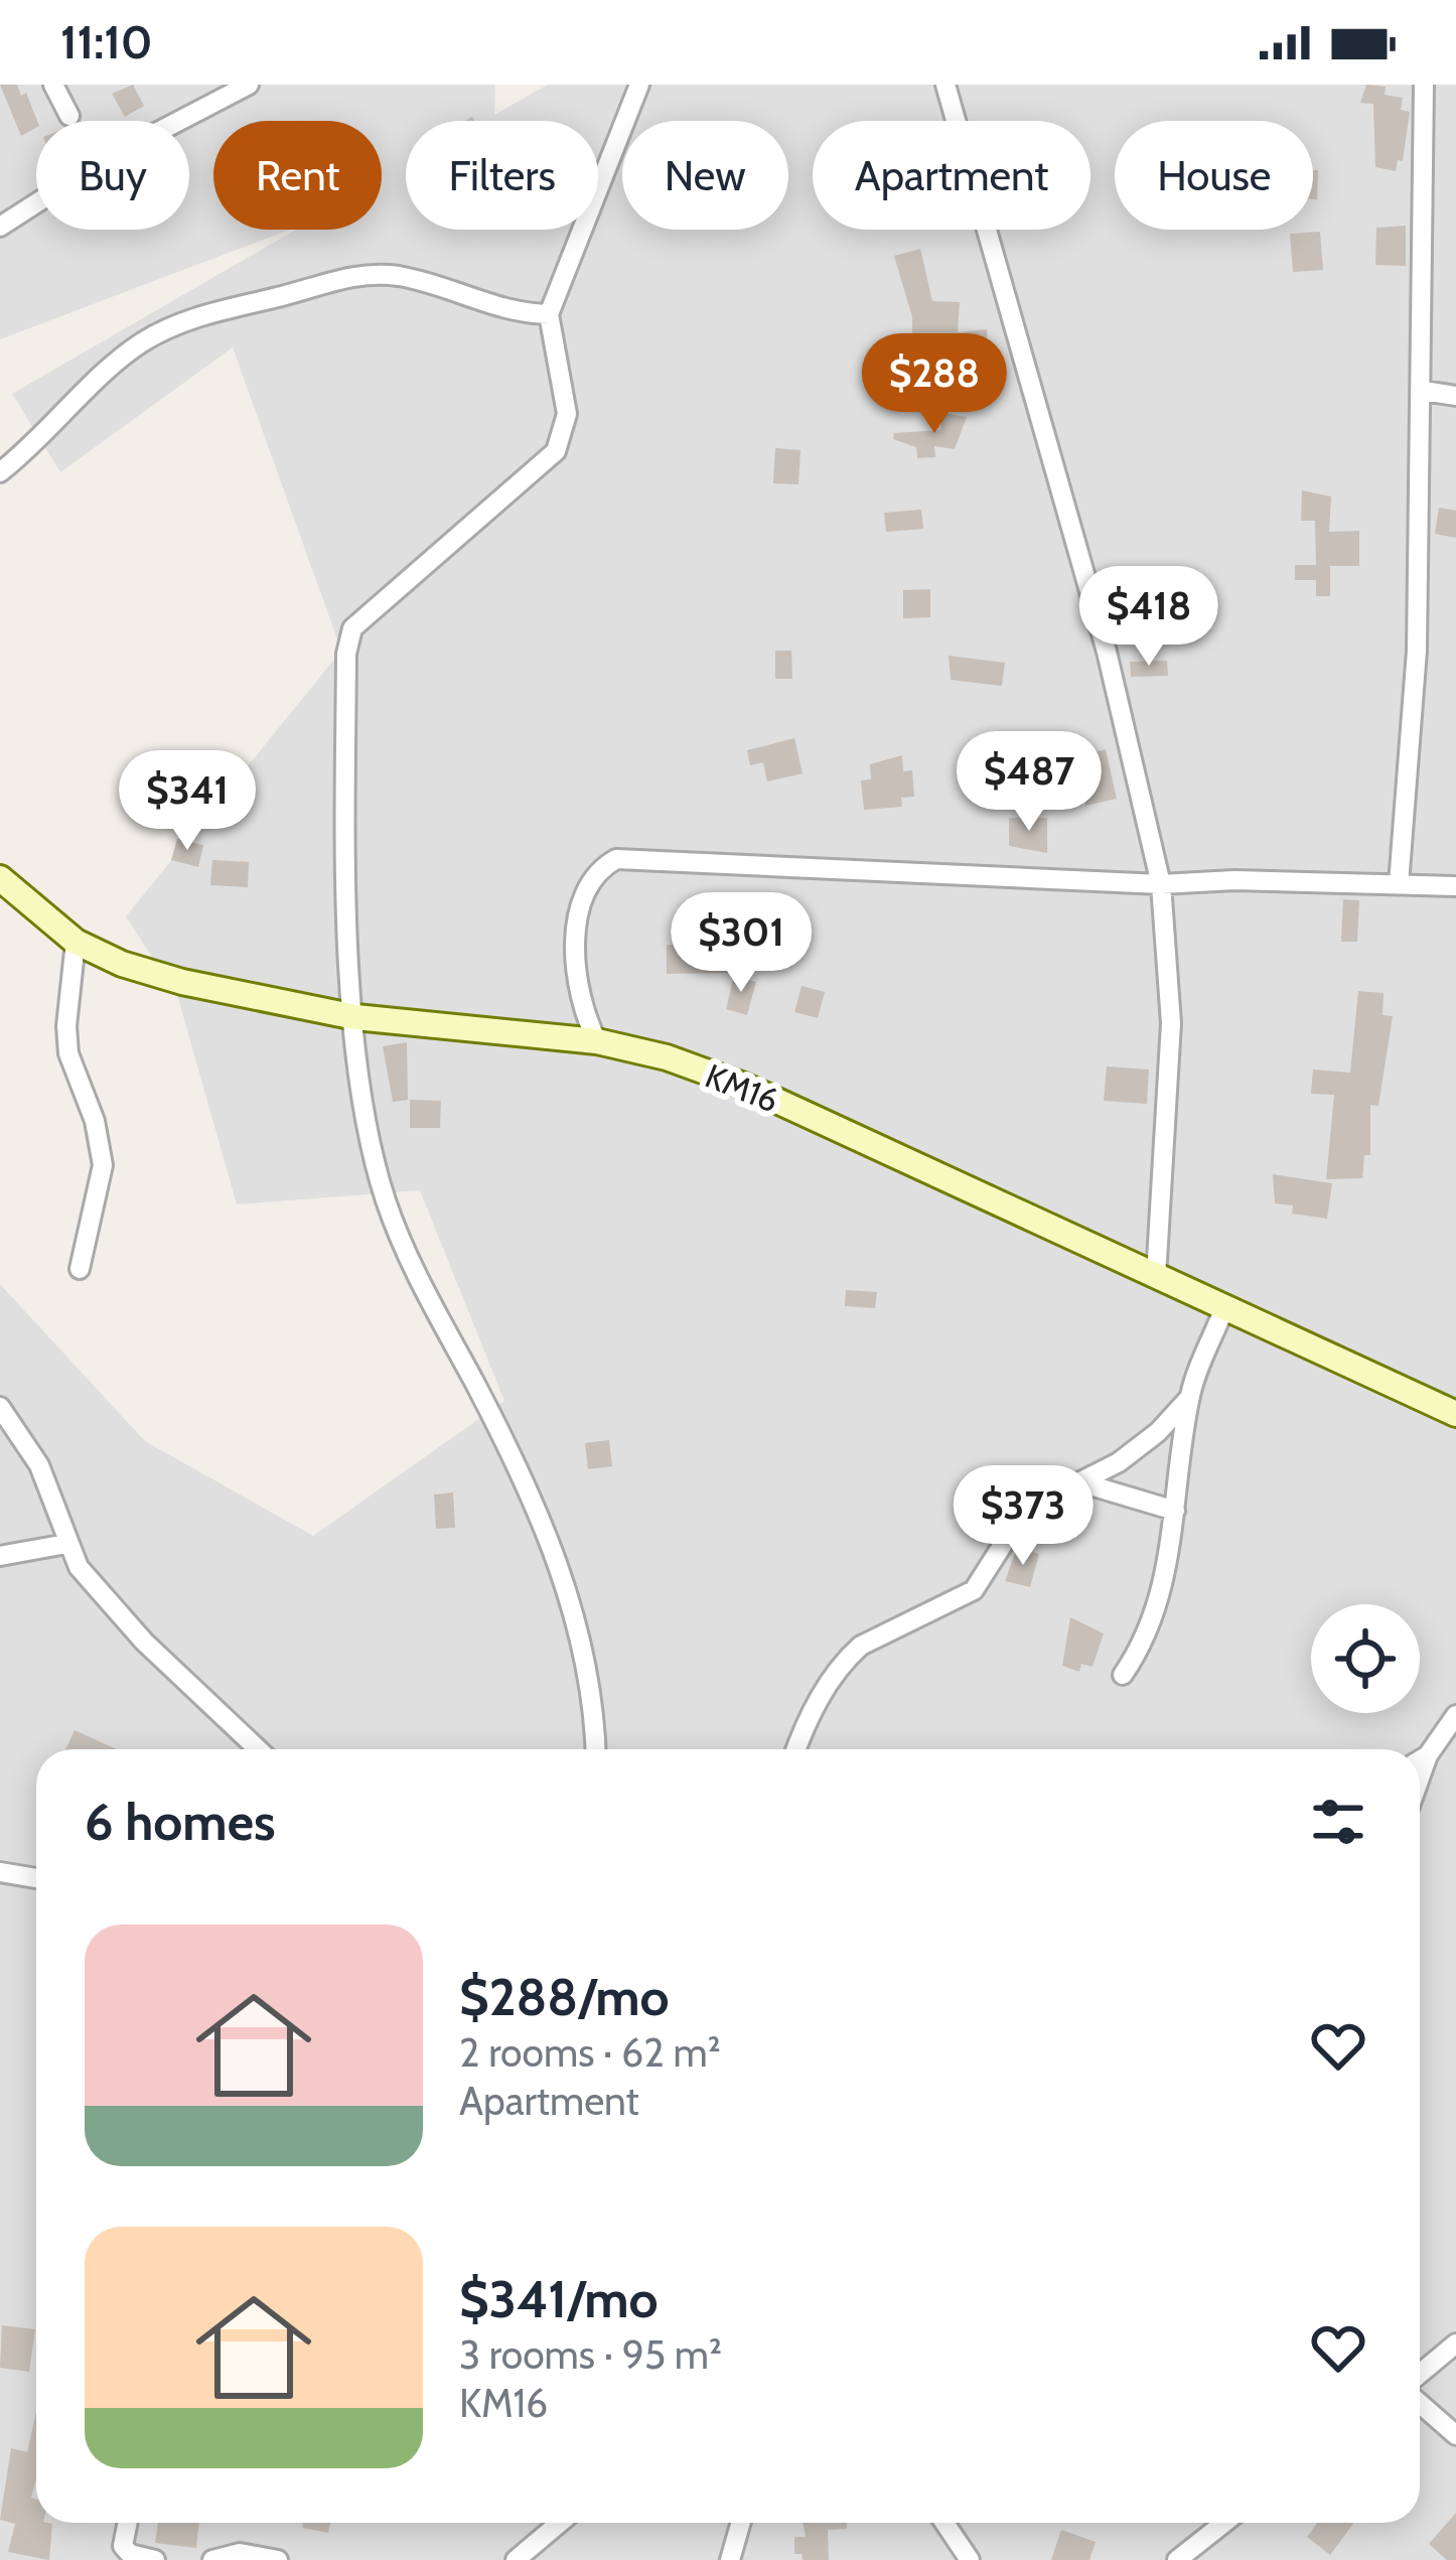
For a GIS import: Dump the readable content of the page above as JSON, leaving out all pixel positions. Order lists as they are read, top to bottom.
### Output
{
  "streets": {
    "street": ["KM16"]
  },
  "page": {
    "status": "11:10",
    "chip": [
      "Buy",
      "Rent",
      "Filters",
      "New",
      "Apartment",
      "House"
    ],
    "price": [
      "$288",
      "$418",
      "$487",
      "$341",
      "$301",
      "$373"
    ],
    "heading": "6 homes",
    "list": [
      {
        "name": "$288/mo",
        "note": "2 rooms · 62 m² · Apartment"
      },
      {
        "name": "$341/mo",
        "note": "3 rooms · 95 m² · KM16"
      }
    ]
  }
}
